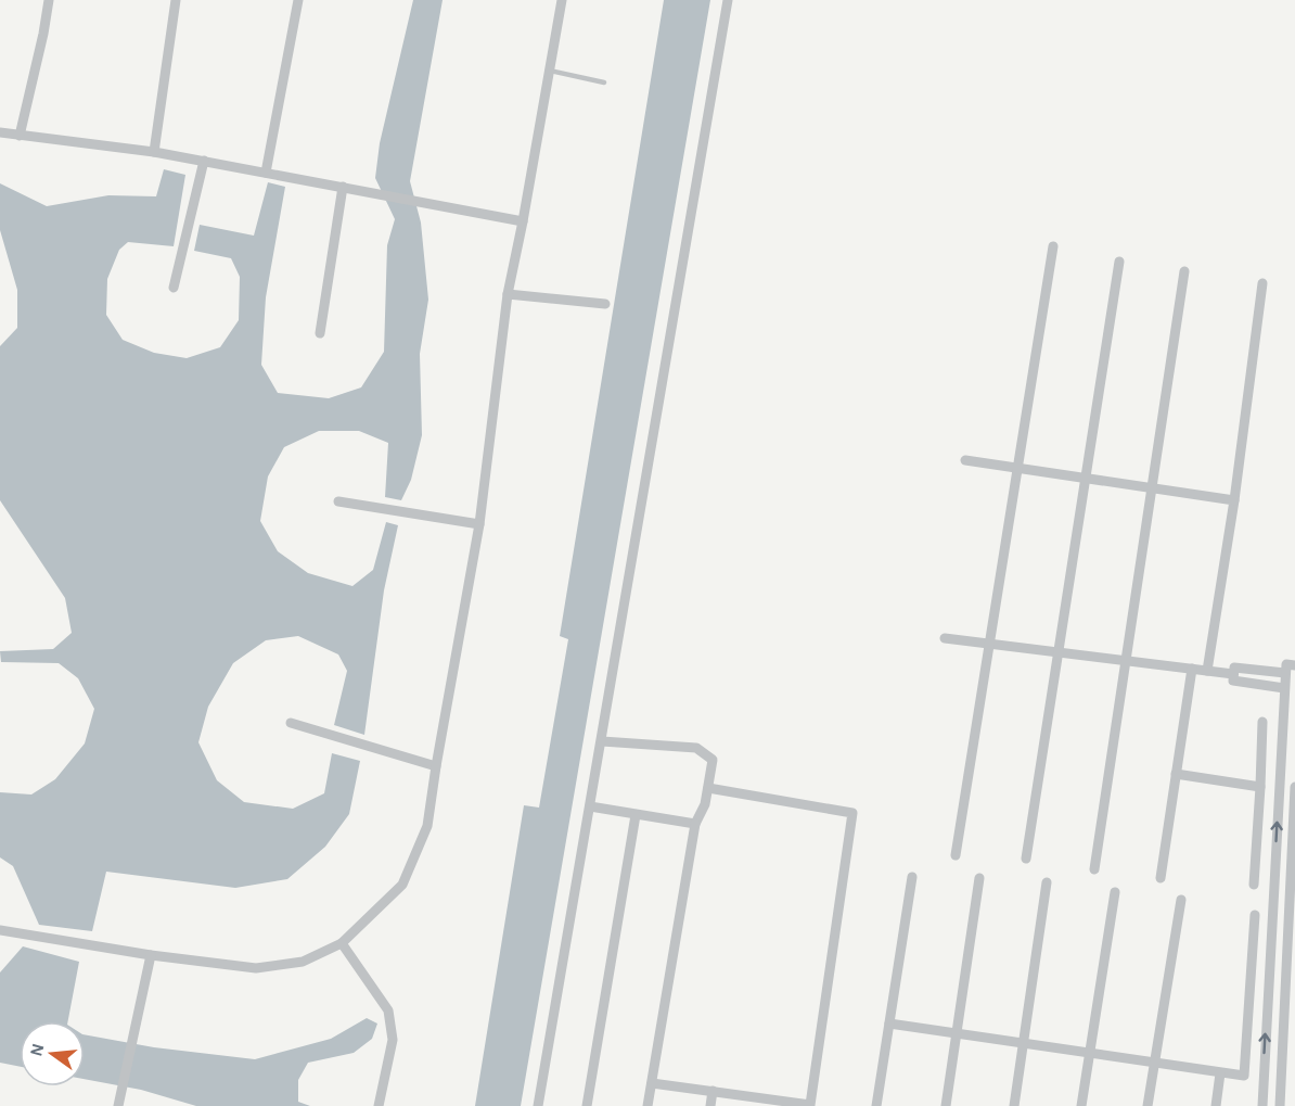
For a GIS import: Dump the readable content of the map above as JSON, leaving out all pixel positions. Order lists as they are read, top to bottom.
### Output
{
  "north": "left"
}
